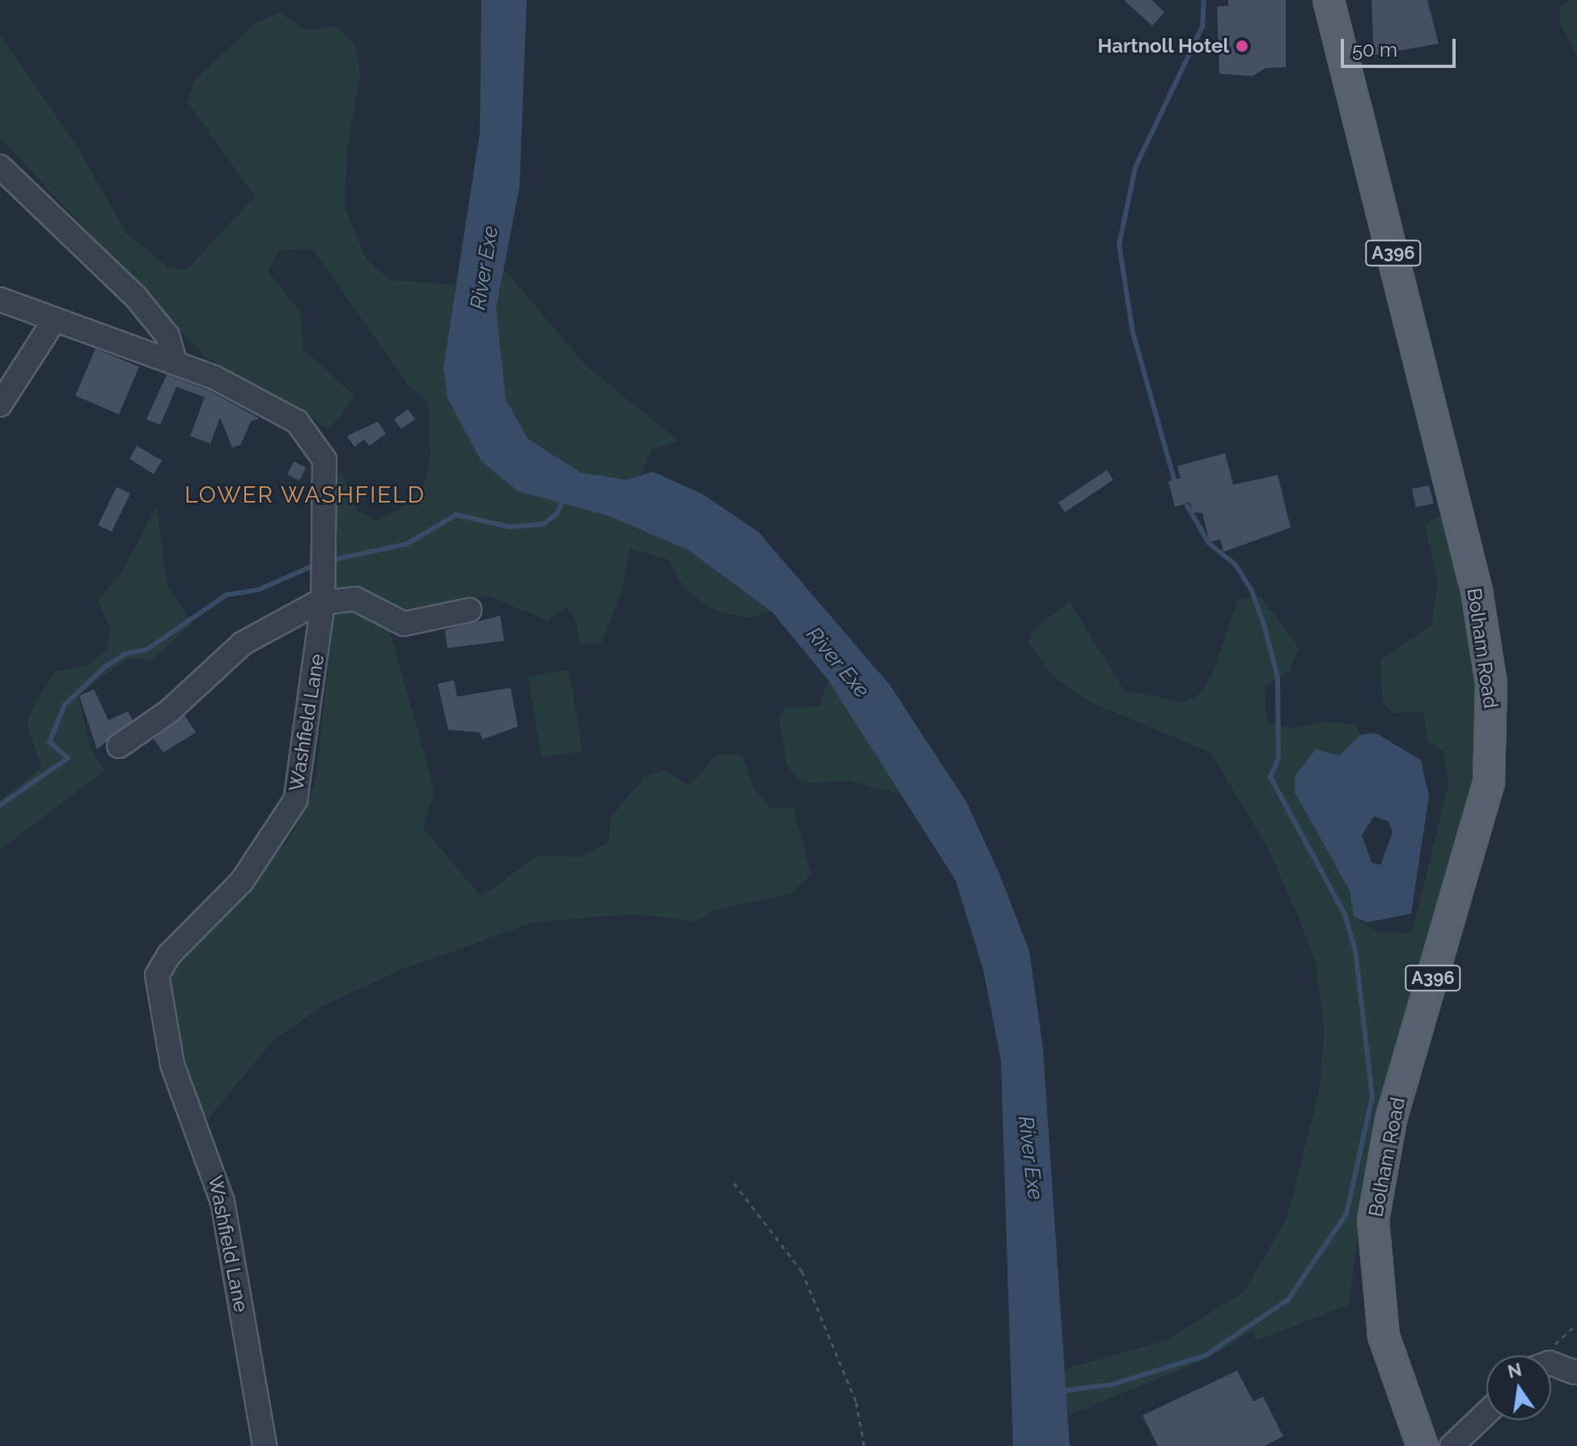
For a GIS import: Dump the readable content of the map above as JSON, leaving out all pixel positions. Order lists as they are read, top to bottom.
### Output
{
  "streets": {
    "main road": ["A396", "Bolham Road"],
    "street": ["Washfield Lane"]
  },
  "districts": ["LOWER WASHFIELD"],
  "water": ["River Exe"],
  "places": ["Hartnoll Hotel"],
  "scale_bar": "50 m",
  "north": "top"
}
